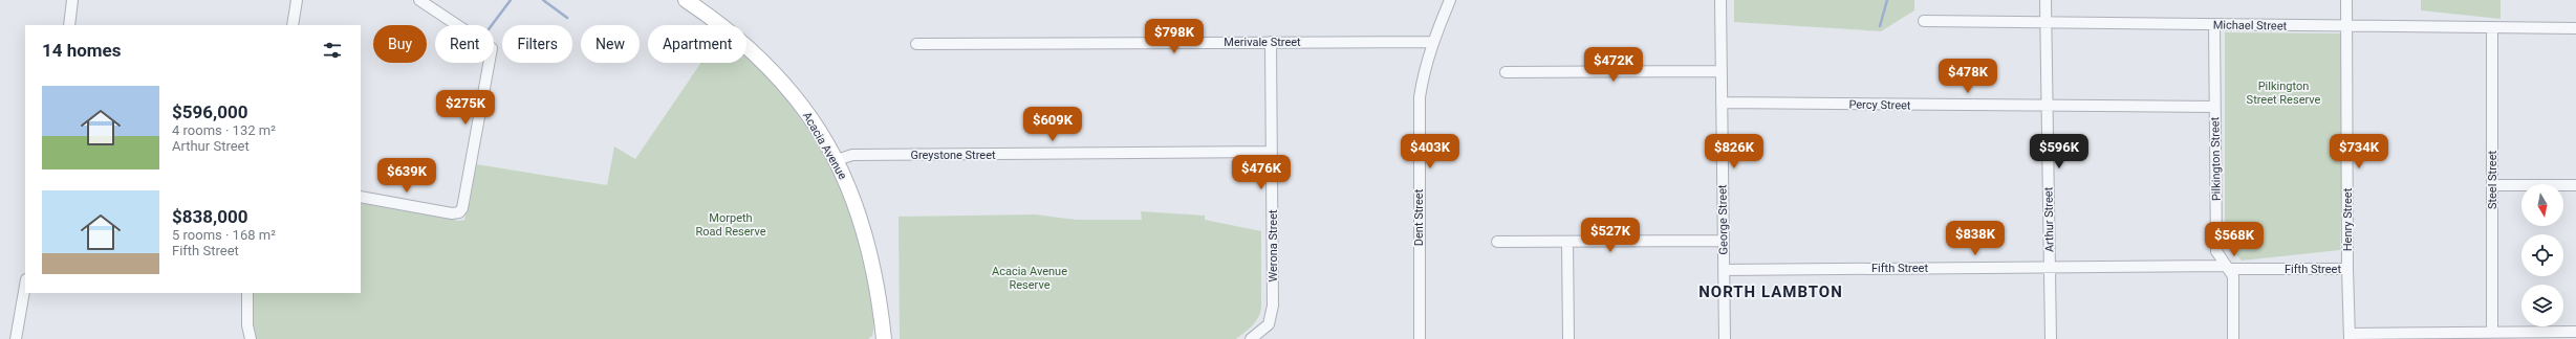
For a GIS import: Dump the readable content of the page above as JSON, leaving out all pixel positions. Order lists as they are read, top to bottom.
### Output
{
  "streets": {
    "street": [
      "Michael Street",
      "Merivale Street",
      "Percy Street",
      "Acacia Avenue",
      "Greystone Street",
      "Pilkington Street",
      "Steel Street",
      "Dent Street",
      "George Street",
      "Arthur Street",
      "Henry Street",
      "Werona Street",
      "Fifth Street"
    ]
  },
  "crossings": [
    ["Michael Street", "Pilkington Street"],
    ["Michael Street", "Steel Street"],
    ["Michael Street", "Arthur Street"],
    ["Michael Street", "Henry Street"],
    ["Merivale Street", "Dent Street"],
    ["Merivale Street", "Werona Street"],
    ["Percy Street", "Pilkington Street"],
    ["Percy Street", "George Street"],
    ["Percy Street", "Arthur Street"],
    ["Acacia Avenue", "Greystone Street"],
    ["Greystone Street", "Werona Street"],
    ["Pilkington Street", "Fifth Street"],
    ["George Street", "Fifth Street"],
    ["Arthur Street", "Fifth Street"],
    ["Henry Street", "Fifth Street"]
  ],
  "districts": ["NORTH LAMBTON"],
  "parks": ["Pilkington Street Reserve", "Morpeth Road Reserve", "Acacia Avenue Reserve"],
  "north": "bottom",
  "page": {
    "price": [
      "$798K",
      "$472K",
      "$478K",
      "$275K",
      "$609K",
      "$403K",
      "$826K",
      "$596K",
      "$734K",
      "$476K",
      "$639K",
      "$527K",
      "$838K",
      "$568K"
    ],
    "chip": [
      "Buy",
      "Rent",
      "Filters",
      "New",
      "Apartment"
    ],
    "heading": "14 homes",
    "list": [
      {
        "name": "$596,000",
        "note": "4 rooms · 132 m² · Arthur Street"
      },
      {
        "name": "$838,000",
        "note": "5 rooms · 168 m² · Fifth Street"
      }
    ]
  }
}
